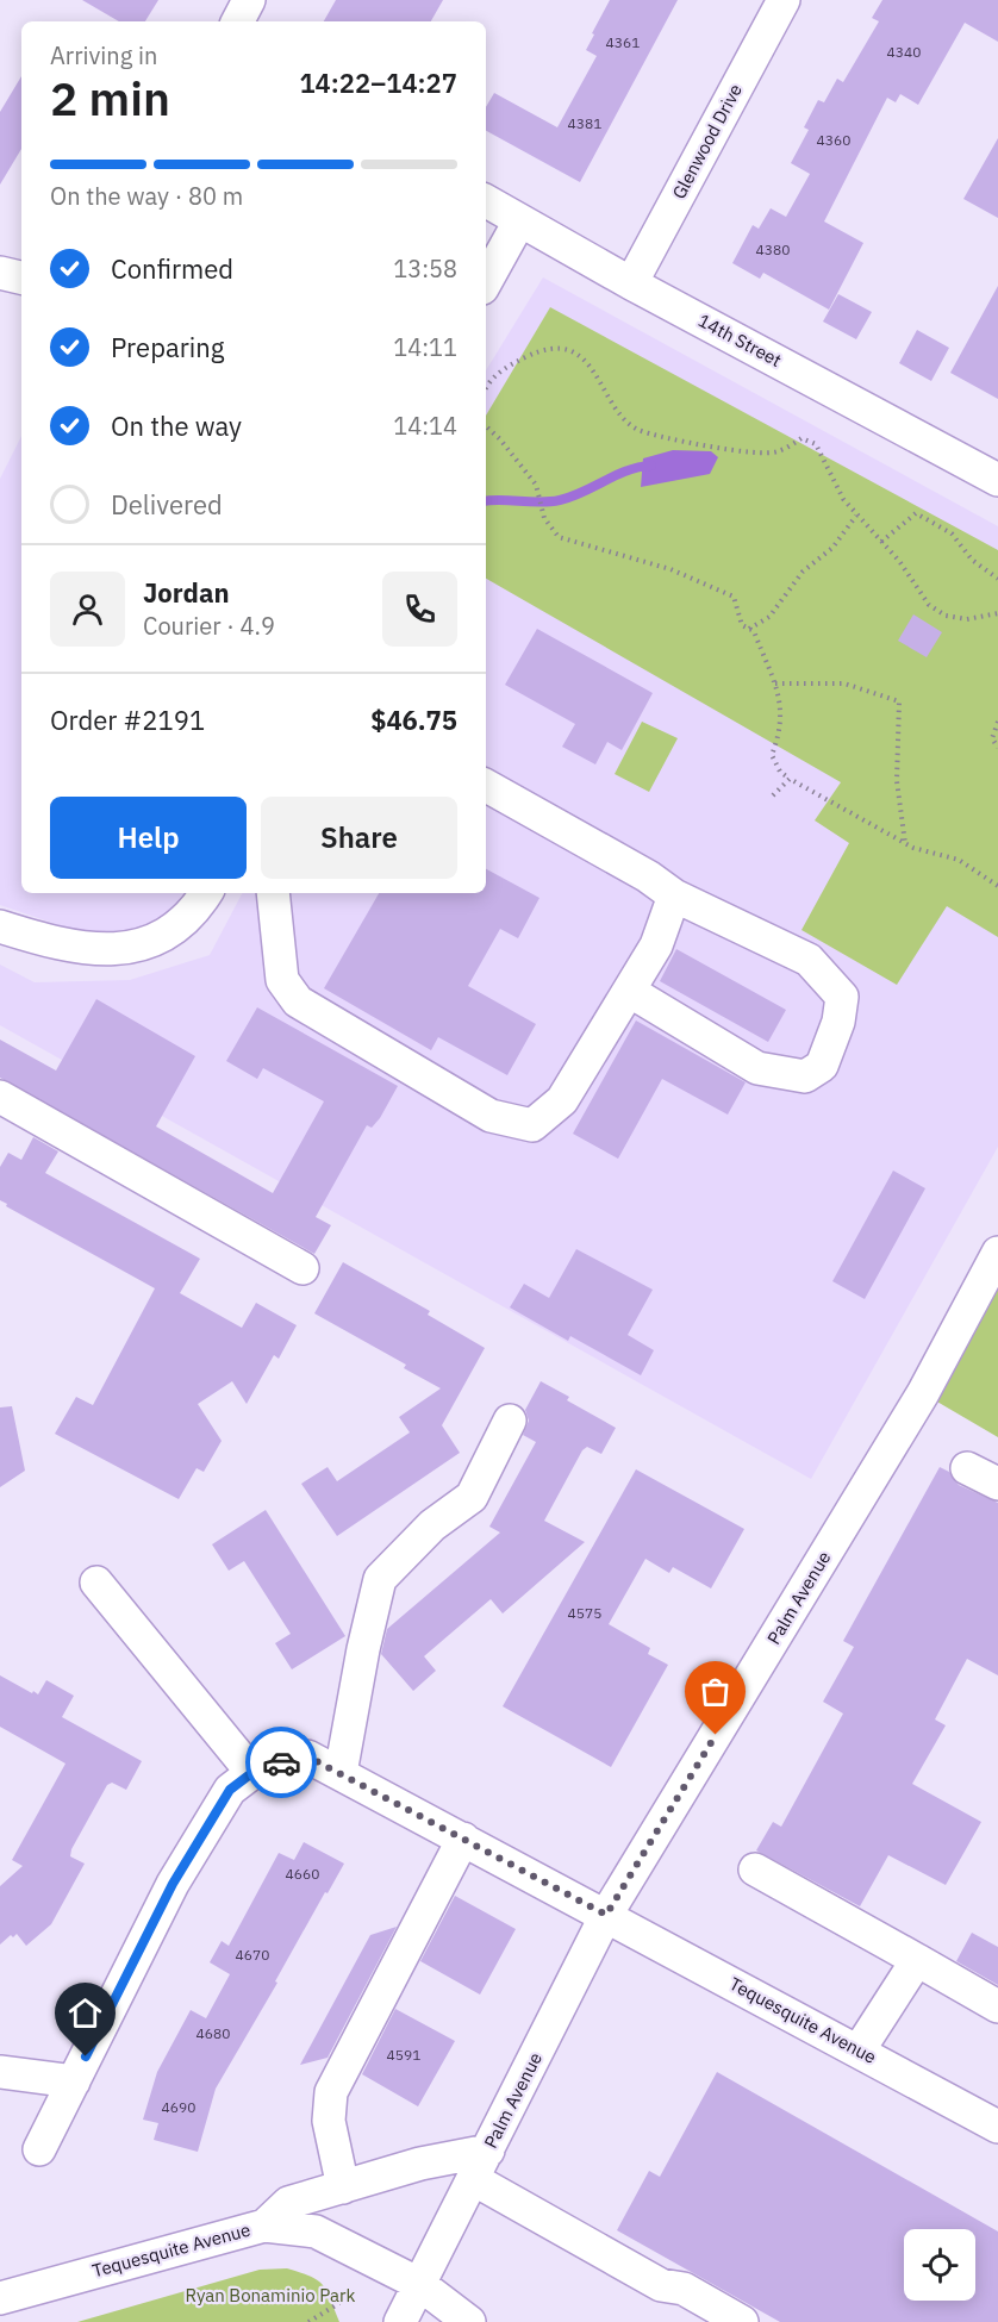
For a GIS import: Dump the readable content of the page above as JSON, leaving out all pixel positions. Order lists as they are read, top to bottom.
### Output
{
  "streets": {
    "street": [
      "Glenwood Drive",
      "14th Street",
      "Palm Avenue",
      "Tequesquite Avenue"
    ]
  },
  "crossings": [
    ["Glenwood Drive", "14th Street"],
    ["Palm Avenue", "Tequesquite Avenue"]
  ],
  "parks": ["Ryan Bonaminio Park"],
  "house_numbers": [
    "4361",
    "4340",
    "4381",
    "4360",
    "4380",
    "4575",
    "4660",
    "4670",
    "4680",
    "4591",
    "4690"
  ],
  "page": {
    "heading": ["2 min", "Arriving in", "14:22–14:27"],
    "panel": [
      "Jordan",
      "Courier · 4.9",
      "Order #2191",
      "$46.75"
    ],
    "bar": "On the way · 80 m",
    "list": [
      ["Confirmed", "13:58"],
      ["Preparing", "14:11"],
      ["On the way", "14:14"],
      "Delivered"
    ],
    "buttons": ["Help", "Share"]
  }
}
